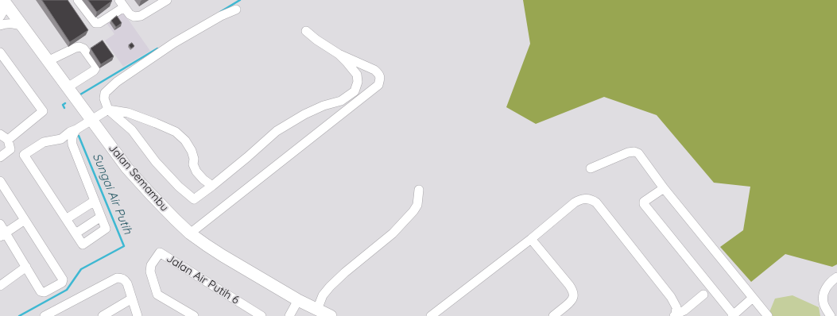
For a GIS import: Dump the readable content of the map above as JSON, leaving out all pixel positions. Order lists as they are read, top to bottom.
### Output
{
  "streets": {
    "main road": ["Jalan Semambu"],
    "street": ["Jalan Air Putih 6"]
  },
  "water": ["Sungai Air Putih"]
}
